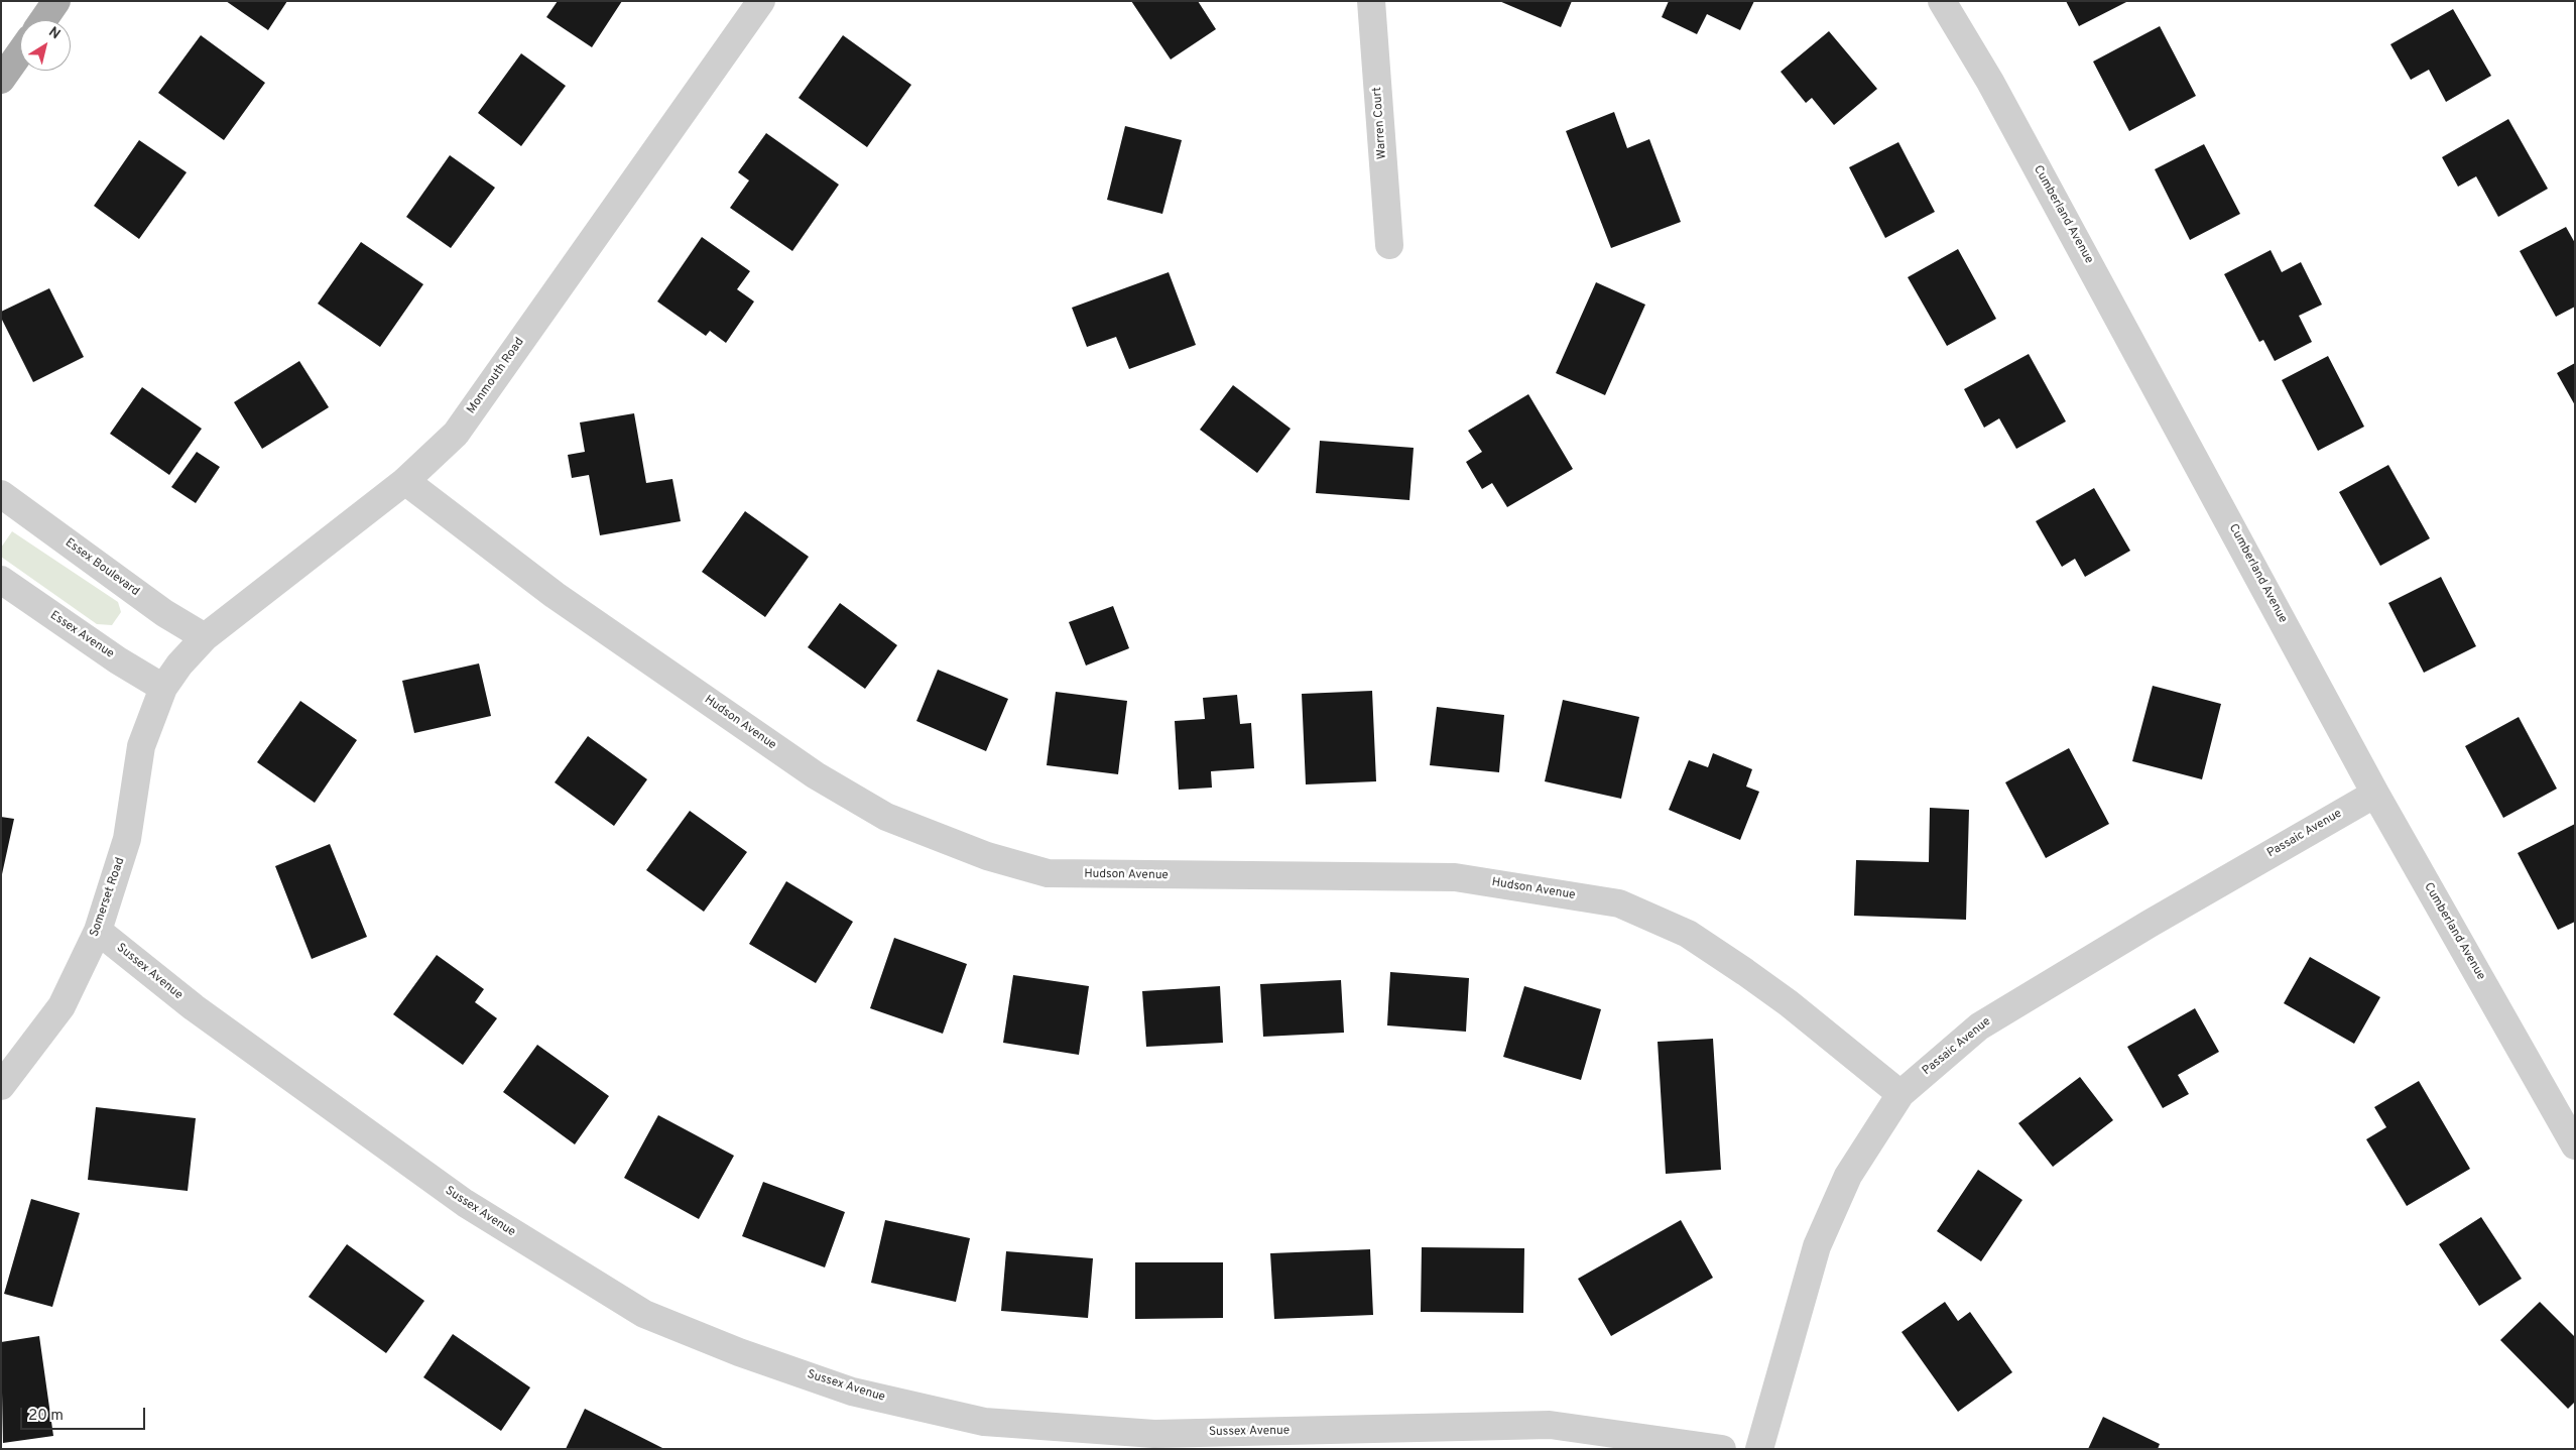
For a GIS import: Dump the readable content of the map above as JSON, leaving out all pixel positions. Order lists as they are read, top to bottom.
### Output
{
  "streets": {
    "street": [
      "Warren Court",
      "Cumberland Avenue",
      "Monmouth Road",
      "Essex Boulevard",
      "Essex Avenue",
      "Hudson Avenue",
      "Passaic Avenue",
      "Somerset Road",
      "Sussex Avenue"
    ]
  },
  "crossings": [
    ["Cumberland Avenue", "Passaic Avenue"],
    ["Monmouth Road", "Essex Boulevard"],
    ["Monmouth Road", "Essex Avenue"],
    ["Monmouth Road", "Hudson Avenue"],
    ["Monmouth Road", "Somerset Road"],
    ["Essex Avenue", "Somerset Road"],
    ["Hudson Avenue", "Passaic Avenue"],
    ["Somerset Road", "Sussex Avenue"]
  ],
  "scale_bar": "20 m",
  "north": "top right"
}
